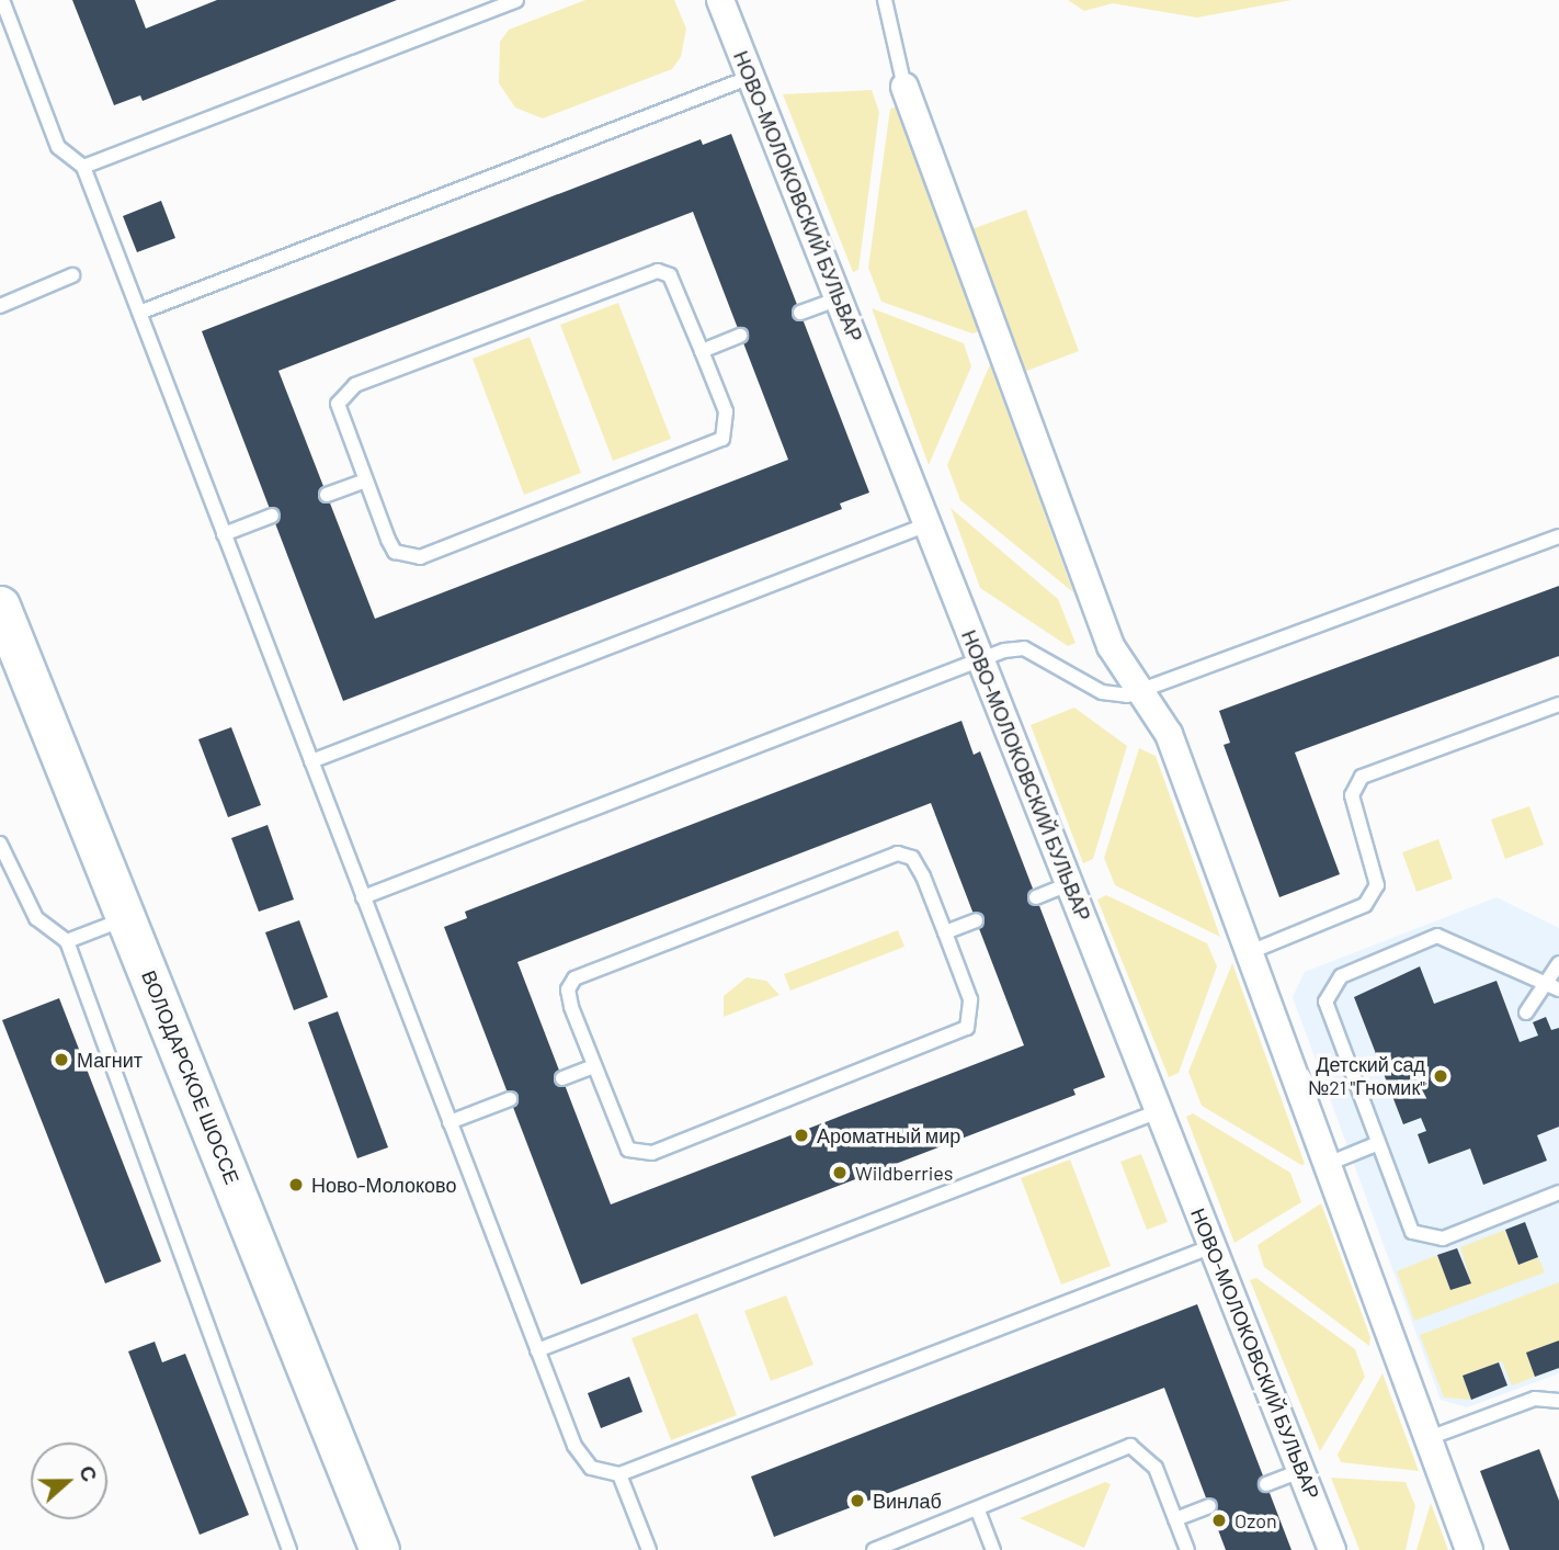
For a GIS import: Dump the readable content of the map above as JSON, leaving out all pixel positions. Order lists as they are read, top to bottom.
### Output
{
  "streets": {
    "main road": ["ВОЛОДАРСКОЕ ШОССЕ"],
    "street": ["НОВО-МОЛОКОВСКИЙ БУЛЬВАР"]
  },
  "places": [
    "Магнит",
    "Детский сад №21 \"Гномик\"",
    "Ароматный мир",
    "Wildberries",
    "Ново-Молоково",
    "Винлаб",
    "Ozon"
  ],
  "north": "right"
}
